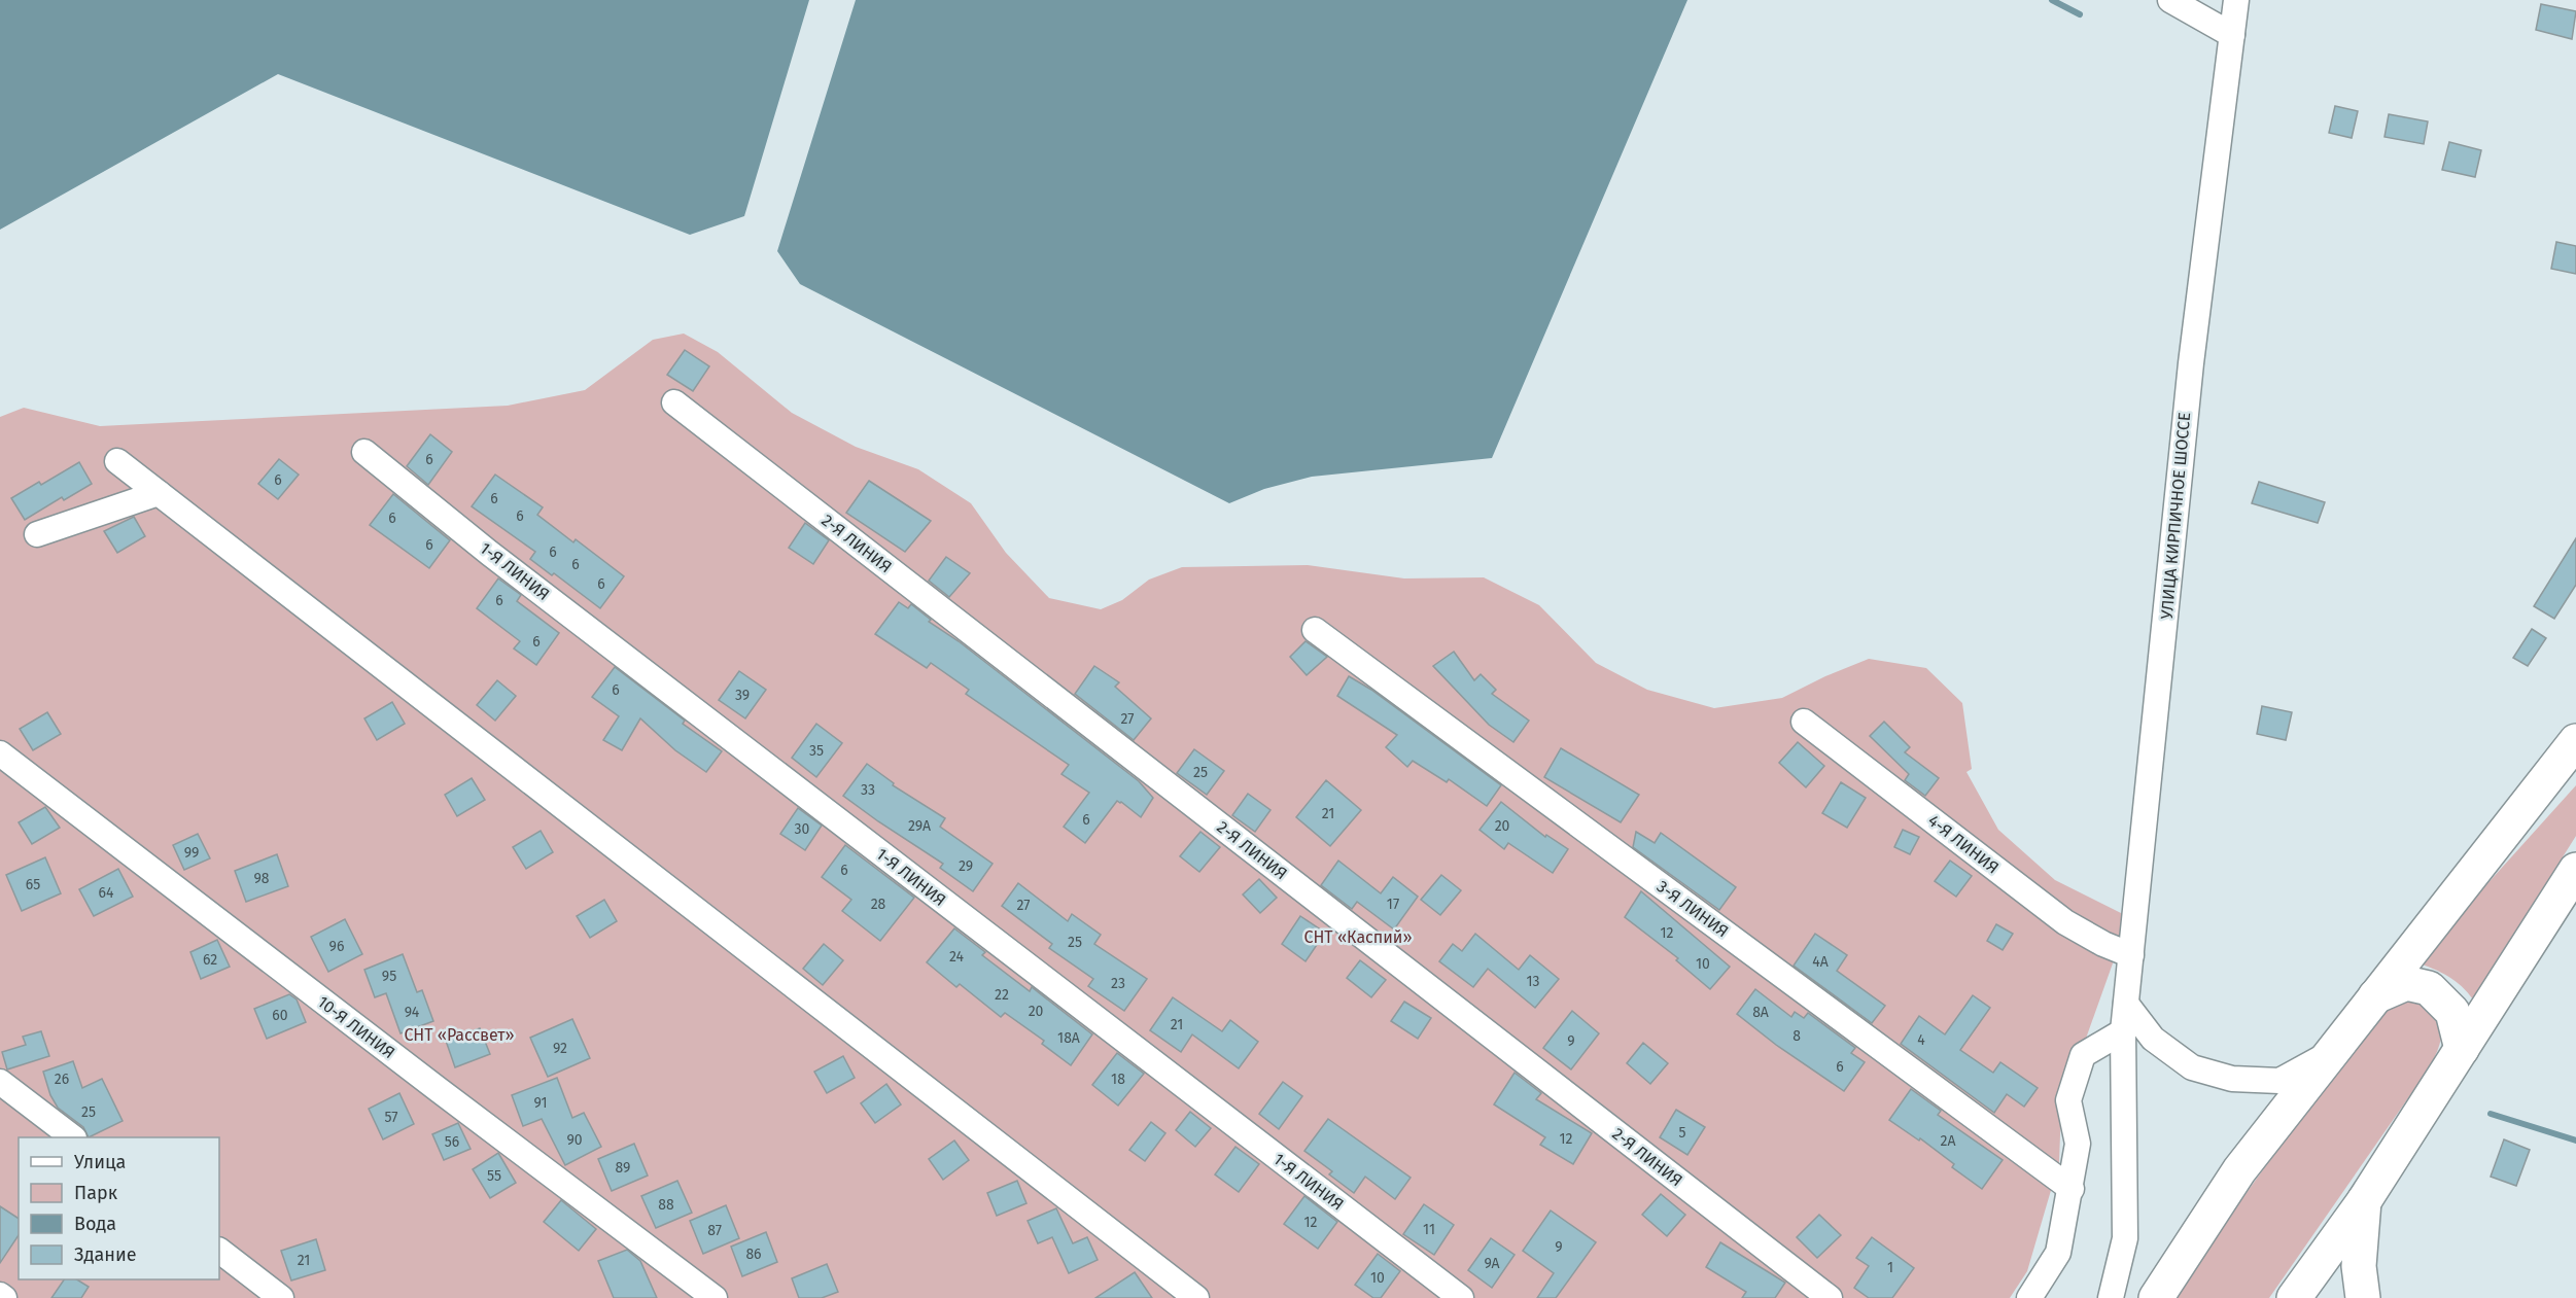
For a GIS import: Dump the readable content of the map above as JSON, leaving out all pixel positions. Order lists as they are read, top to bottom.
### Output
{
  "streets": {
    "street": [
      "УЛИЦА КИРПИЧНОЕ ШОССЕ",
      "2-Я ЛИНИЯ",
      "1-Я ЛИНИЯ",
      "4-Я ЛИНИЯ",
      "3-Я ЛИНИЯ",
      "10-Я ЛИНИЯ"
    ]
  },
  "crossings": [
    ["УЛИЦА КИРПИЧНОЕ ШОССЕ", "4-Я ЛИНИЯ"]
  ],
  "parks": ["СНТ «Каспий»", "СНТ «Рассвет»"],
  "house_numbers": [
    "6",
    "6",
    "6",
    "6",
    "6",
    "6",
    "6",
    "6",
    "6",
    "6",
    "6",
    "6",
    "39",
    "27",
    "35",
    "25",
    "33",
    "21",
    "6",
    "29А",
    "20",
    "30",
    "99",
    "29",
    "6",
    "98",
    "65",
    "64",
    "28",
    "17",
    "27",
    "12",
    "25",
    "96",
    "24",
    "62",
    "4А",
    "10",
    "95",
    "13",
    "23",
    "22",
    "20",
    "94",
    "8А",
    "60",
    "21",
    "8",
    "18А",
    "4",
    "9",
    "92",
    "6",
    "26",
    "18",
    "91",
    "25",
    "57",
    "5",
    "12",
    "90",
    "2А",
    "56",
    "89",
    "55",
    "88",
    "12",
    "11",
    "87",
    "9",
    "86",
    "21",
    "9А",
    "1",
    "10"
  ],
  "legend": [
    "Улица",
    "Парк",
    "Вода",
    "Здание"
  ]
}
